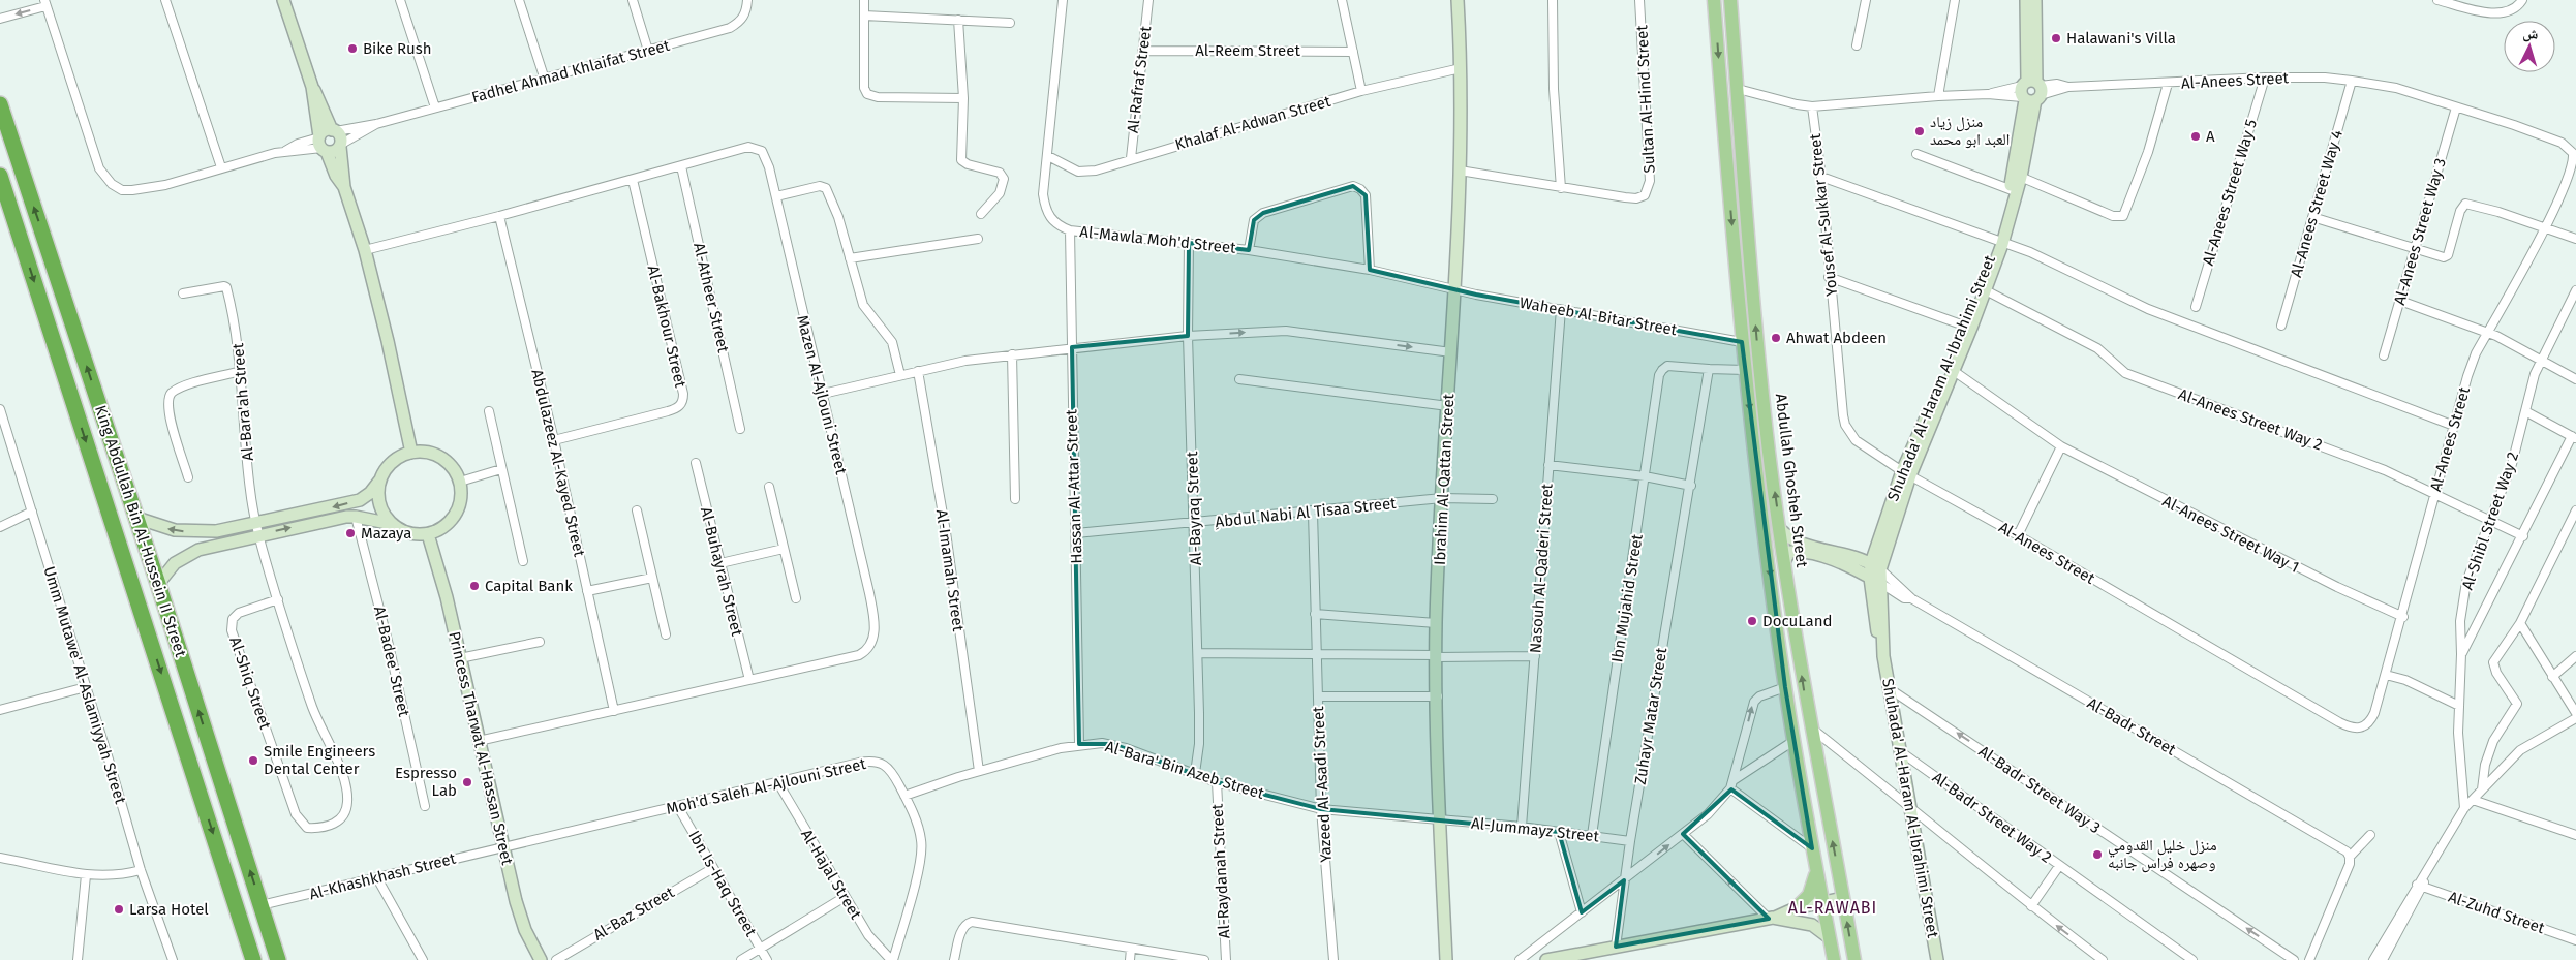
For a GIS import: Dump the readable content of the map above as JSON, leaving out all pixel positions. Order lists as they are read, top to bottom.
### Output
{
  "streets": {
    "highway": ["King Abdullah Bin Al-Hussein II Street"],
    "main road": ["Abdullah Ghosheh Street"],
    "street": [
      "Al-Reem Street",
      "Fadhel Ahmad Khlaifat Street",
      "Al-Rafraf Street",
      "Al-Anees Street",
      "Sultan Al-Hind Street",
      "Khalaf Al-Adwan Street",
      "Al-Anees Street Way 5",
      "Al-Anees Street Way 4",
      "Yousef Al-Sukkar Street",
      "Al-Anees Street Way 3",
      "Al-Mawla Moh'd Street",
      "Al-Atheer Street",
      "Waheeb Al-Bitar Street",
      "Al-Bakhour Street",
      "Shuhada' Al-Haram Al-Ibrahimi Street",
      "Mazen Al-Ajlouni Street",
      "Al-Bara'ah Street",
      "Al-Anees Street Way 2",
      "Abdulazeez Al-Kayed Street",
      "Ibrahim Al-Qattan Street",
      "Hassan Al-Attar Street",
      "Al-Bayraq Street",
      "ِAbdul Nabi Al Tisaa Street",
      "Al-Shibl Street Way 2",
      "Al-Anees Street Way 1",
      "Nasouh Al-Qaderi Street",
      "Al-Imamah Street",
      "Al-Buhayrah Street",
      "Ibn Mujahid Street",
      "Al-Badee' Street",
      "Al-Shiq Street",
      "Umm Mutawe' Al-Aslamiyyah Street",
      "Zuhayr Matar Street",
      "Al-Badr Street",
      "Princess Tharwat Al-Hassan Street",
      "Al-Bara' Bin Azeb Street",
      "Yazeed Al-Asadi Street",
      "Moh'd Saleh Al-Ajlouni Street",
      "Al-Badr Street Way 3",
      "Al-Badr Street Way 2",
      "Al-Jummayz Street",
      "Al-Raydanah Street",
      "Al-Hajal Street",
      "Al-Khashkhash Street",
      "Ibn Is-Haq Street",
      "Al-Zuhd Street",
      "Al-Baz Street"
    ]
  },
  "crossings": [
    ["Al-Reem Street", "Al-Rafraf Street"],
    ["Al-Rafraf Street", "Khalaf Al-Adwan Street"],
    ["Al-Anees Street", "Al-Anees Street Way 5"],
    ["Al-Anees Street", "Al-Anees Street Way 4"],
    ["Al-Anees Street", "Yousef Al-Sukkar Street"],
    ["Al-Anees Street", "Al-Anees Street Way 3"],
    ["Al-Anees Street", "Shuhada' Al-Haram Al-Ibrahimi Street"],
    ["Al-Anees Street", "Al-Anees Street Way 2"],
    ["Al-Anees Street", "Al-Anees Street Way 1"],
    ["Sultan Al-Hind Street", "Ibrahim Al-Qattan Street"],
    ["Khalaf Al-Adwan Street", "Al-Mawla Moh'd Street"],
    ["Khalaf Al-Adwan Street", "Ibrahim Al-Qattan Street"],
    ["Yousef Al-Sukkar Street", "Shuhada' Al-Haram Al-Ibrahimi Street"],
    ["Al-Mawla Moh'd Street", "Waheeb Al-Bitar Street"],
    ["Al-Mawla Moh'd Street", "Ibrahim Al-Qattan Street"],
    ["Al-Mawla Moh'd Street", "Hassan Al-Attar Street"],
    ["Al-Mawla Moh'd Street", "Al-Bayraq Street"],
    ["Al-Atheer Street", "Mazen Al-Ajlouni Street"],
    ["Waheeb Al-Bitar Street", "Ibrahim Al-Qattan Street"],
    ["Waheeb Al-Bitar Street", "Abdullah Ghosheh Street"],
    ["Waheeb Al-Bitar Street", "Nasouh Al-Qaderi Street"],
    ["Al-Bakhour Street", "Mazen Al-Ajlouni Street"],
    ["Al-Bakhour Street", "Abdulazeez Al-Kayed Street"],
    ["Shuhada' Al-Haram Al-Ibrahimi Street", "Al-Anees Street Way 2"],
    ["Shuhada' Al-Haram Al-Ibrahimi Street", "Al-Anees Street Way 1"],
    ["Shuhada' Al-Haram Al-Ibrahimi Street", "Al-Badr Street"],
    ["Shuhada' Al-Haram Al-Ibrahimi Street", "Al-Badr Street Way 3"],
    ["Shuhada' Al-Haram Al-Ibrahimi Street", "Al-Badr Street Way 2"],
    ["Mazen Al-Ajlouni Street", "Abdulazeez Al-Kayed Street"],
    ["Mazen Al-Ajlouni Street", "Al-Buhayrah Street"],
    ["Mazen Al-Ajlouni Street", "Princess Tharwat Al-Hassan Street"],
    ["Al-Bara'ah Street", "Al-Shiq Street"],
    ["Al-Anees Street Way 2", "Al-Shibl Street Way 2"],
    ["Ibrahim Al-Qattan Street", "ِAbdul Nabi Al Tisaa Street"],
    ["Ibrahim Al-Qattan Street", "Al-Bara' Bin Azeb Street"],
    ["Ibrahim Al-Qattan Street", "Yazeed Al-Asadi Street"],
    ["Ibrahim Al-Qattan Street", "Al-Jummayz Street"],
    ["Hassan Al-Attar Street", "ِAbdul Nabi Al Tisaa Street"],
    ["Hassan Al-Attar Street", "Al-Bara' Bin Azeb Street"],
    ["Al-Bayraq Street", "ِAbdul Nabi Al Tisaa Street"],
    ["Al-Bayraq Street", "Al-Bara' Bin Azeb Street"],
    ["King Abdullah Bin Al-Hussein II Street", "Al-Khashkhash Street"],
    ["Nasouh Al-Qaderi Street", "Al-Jummayz Street"],
    ["Al-Imamah Street", "Al-Bara' Bin Azeb Street"],
    ["Ibn Mujahid Street", "Zuhayr Matar Street"],
    ["Ibn Mujahid Street", "Al-Jummayz Street"],
    ["Zuhayr Matar Street", "Al-Jummayz Street"],
    ["Princess Tharwat Al-Hassan Street", "Moh'd Saleh Al-Ajlouni Street"],
    ["Princess Tharwat Al-Hassan Street", "Al-Khashkhash Street"],
    ["Al-Bara' Bin Azeb Street", "Yazeed Al-Asadi Street"],
    ["Al-Bara' Bin Azeb Street", "Moh'd Saleh Al-Ajlouni Street"],
    ["Al-Bara' Bin Azeb Street", "Al-Jummayz Street"],
    ["Al-Bara' Bin Azeb Street", "Al-Raydanah Street"],
    ["Moh'd Saleh Al-Ajlouni Street", "Al-Hajal Street"],
    ["Moh'd Saleh Al-Ajlouni Street", "Al-Khashkhash Street"],
    ["Moh'd Saleh Al-Ajlouni Street", "Ibn Is-Haq Street"],
    ["Ibn Is-Haq Street", "Al-Baz Street"]
  ],
  "one_way": ["Al-Badr Street Way 3"],
  "districts": ["AL-RAWABI"],
  "places": [
    "Halawani's Villa",
    "Bike Rush",
    "منزل زياد العبد ابو محمد",
    "A",
    "Ahwat Abdeen",
    "Mazaya",
    "Capital Bank",
    "DocuLand",
    "Smile Engineers Dental Center",
    "Espresso Lab",
    "منزل خليل القدومي وصهره فراس جانبه",
    "Larsa Hotel"
  ],
  "north": "top"
}
